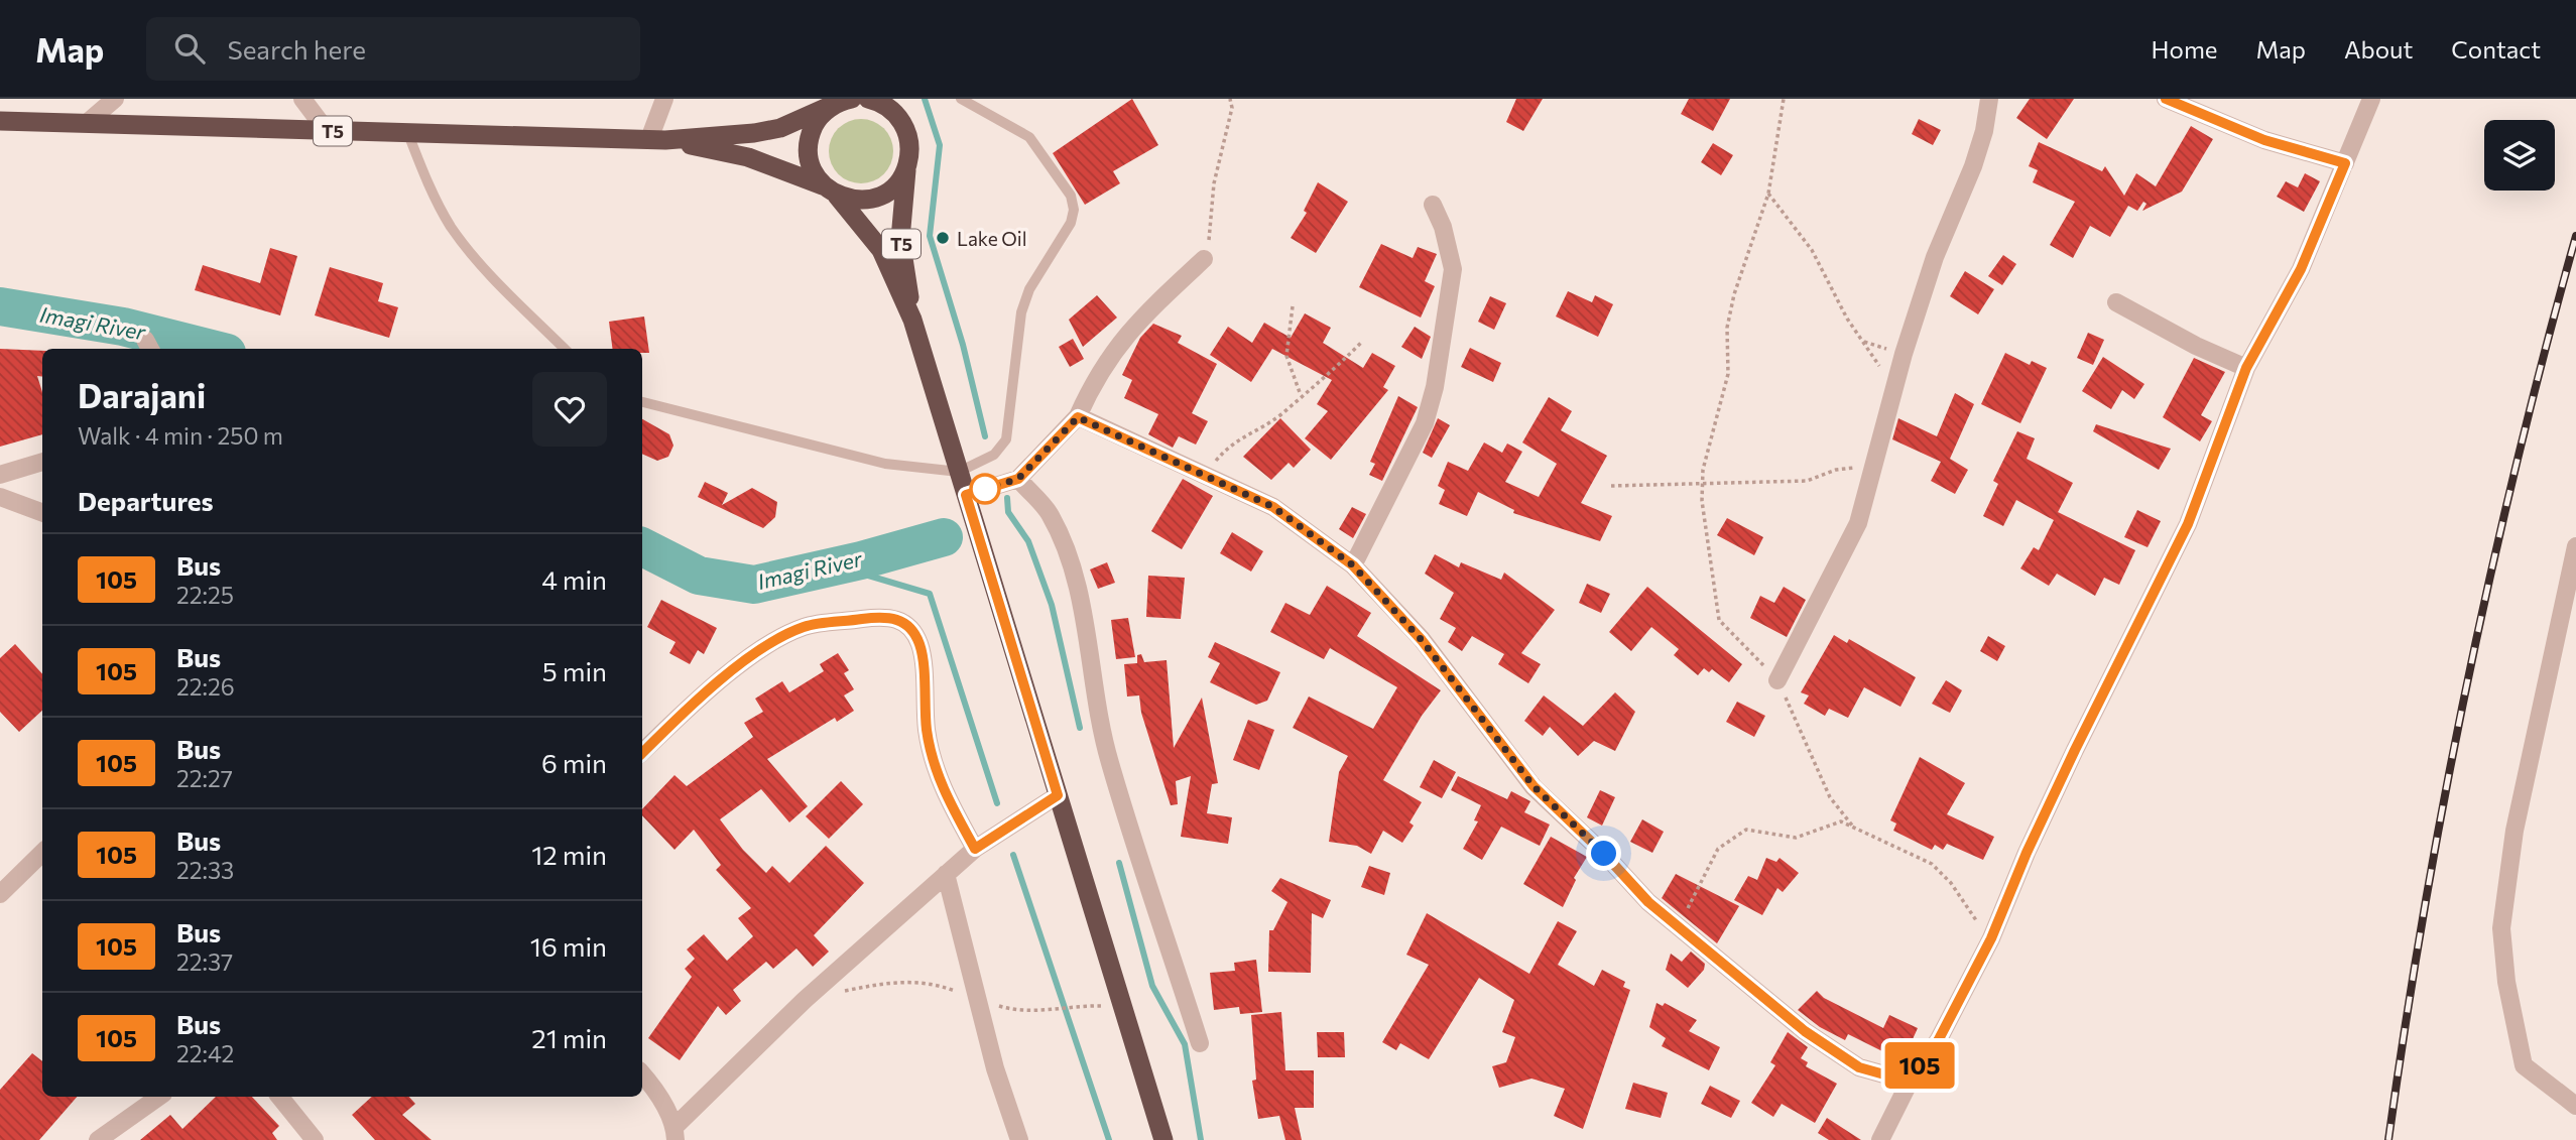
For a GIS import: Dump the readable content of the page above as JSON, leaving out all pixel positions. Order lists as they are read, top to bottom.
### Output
{
  "streets": {
    "highway": ["T5"]
  },
  "water": ["Imagi River"],
  "places": ["Lake Oil"],
  "lines": ["bus line 105"],
  "page": {
    "header": "Map",
    "search": "Search here",
    "nav": [
      "Home",
      "Map",
      "About",
      "Contact"
    ],
    "on_map": "105",
    "heading": [
      ["Darajani", "Walk · 4 min · 250 m"],
      "Departures"
    ],
    "list": [
      {
        "mark": "105",
        "name": "Bus",
        "note": "22:25",
        "value": "4 min"
      },
      {
        "mark": "105",
        "name": "Bus",
        "note": "22:26",
        "value": "5 min"
      },
      {
        "mark": "105",
        "name": "Bus",
        "note": "22:27",
        "value": "6 min"
      },
      {
        "mark": "105",
        "name": "Bus",
        "note": "22:33",
        "value": "12 min"
      },
      {
        "mark": "105",
        "name": "Bus",
        "note": "22:37",
        "value": "16 min"
      },
      {
        "mark": "105",
        "name": "Bus",
        "note": "22:42",
        "value": "21 min"
      }
    ]
  }
}
